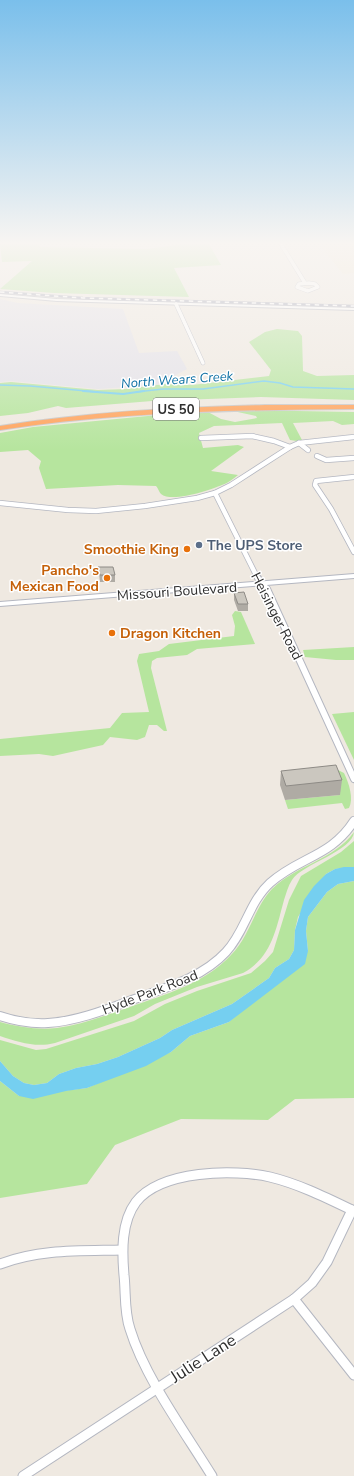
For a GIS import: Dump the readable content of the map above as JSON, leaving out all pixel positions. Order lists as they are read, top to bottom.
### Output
{
  "streets": {
    "highway": ["US 50"],
    "main road": ["Missouri Boulevard"],
    "street": ["Heisinger Road", "Hyde Park Road", "Julie Lane"]
  },
  "crossings": [
    ["Missouri Boulevard", "Heisinger Road"]
  ],
  "water": ["North Wears Creek"],
  "places": [
    "The UPS Store",
    "Smoothie King",
    "Pancho's Mexican Food",
    "Dragon Kitchen"
  ]
}
